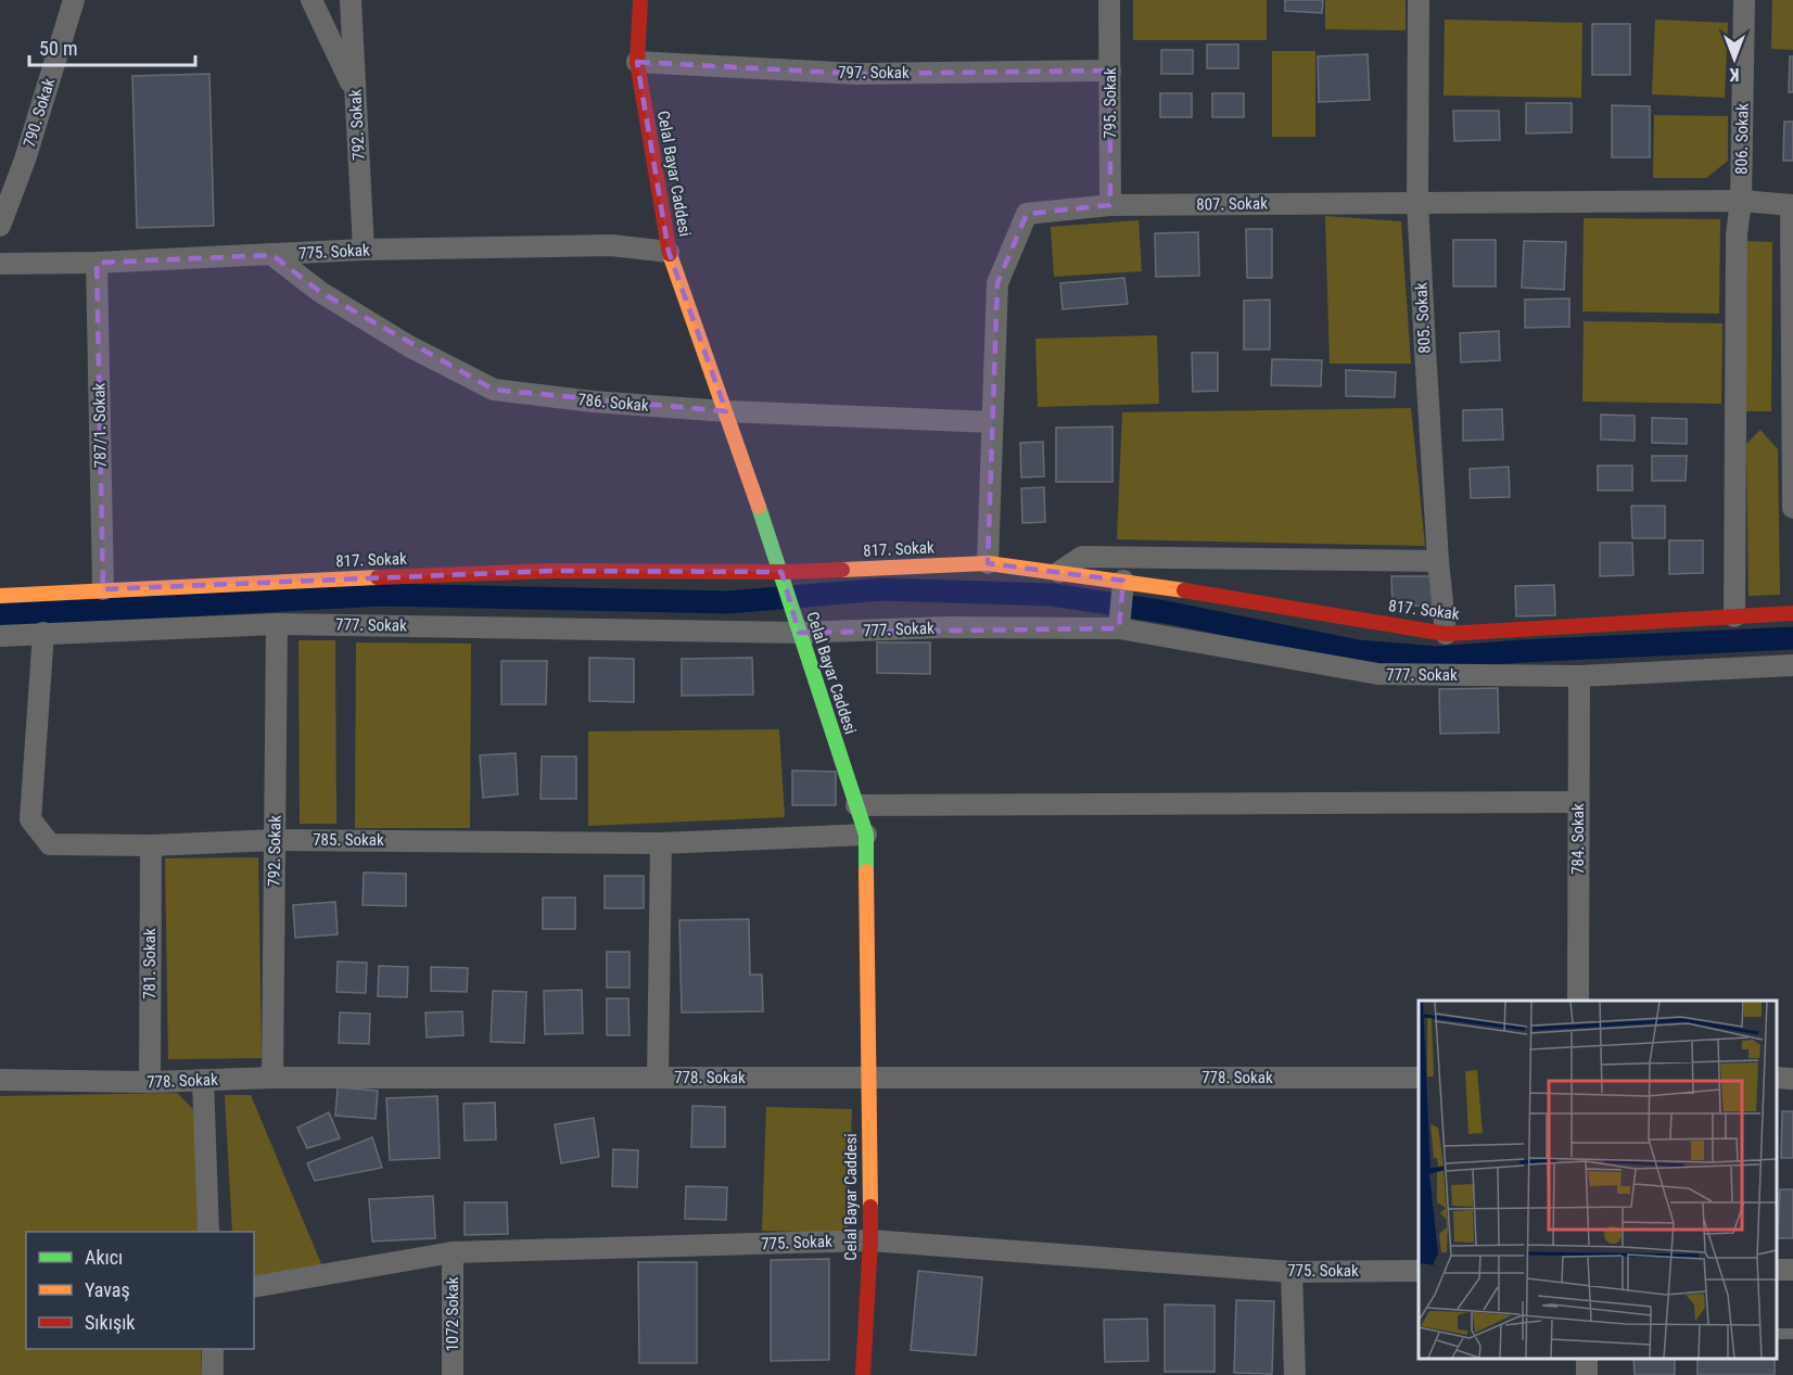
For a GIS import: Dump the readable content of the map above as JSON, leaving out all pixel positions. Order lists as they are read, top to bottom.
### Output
{
  "streets": {
    "street": [
      "797. Sokak",
      "795. Sokak",
      "790. Sokak",
      "792. Sokak",
      "806. Sokak",
      "Celal Bayar Caddesi",
      "807. Sokak",
      "775. Sokak",
      "805. Sokak",
      "786. Sokak",
      "787/1. Sokak",
      "817. Sokak",
      "777. Sokak",
      "784. Sokak",
      "785. Sokak",
      "781. Sokak",
      "778. Sokak",
      "1072 Sokak"
    ]
  },
  "crossings": [
    ["797. Sokak", "795. Sokak"],
    ["797. Sokak", "Celal Bayar Caddesi"],
    ["795. Sokak", "807. Sokak"],
    ["792. Sokak", "775. Sokak"],
    ["792. Sokak", "777. Sokak"],
    ["792. Sokak", "785. Sokak"],
    ["792. Sokak", "778. Sokak"],
    ["806. Sokak", "807. Sokak"],
    ["806. Sokak", "817. Sokak"],
    ["Celal Bayar Caddesi", "775. Sokak"],
    ["Celal Bayar Caddesi", "786. Sokak"],
    ["Celal Bayar Caddesi", "817. Sokak"],
    ["Celal Bayar Caddesi", "777. Sokak"],
    ["Celal Bayar Caddesi", "785. Sokak"],
    ["Celal Bayar Caddesi", "778. Sokak"],
    ["807. Sokak", "805. Sokak"],
    ["807. Sokak", "786. Sokak"],
    ["807. Sokak", "817. Sokak"],
    ["775. Sokak", "786. Sokak"],
    ["775. Sokak", "787/1. Sokak"],
    ["775. Sokak", "1072 Sokak"],
    ["805. Sokak", "817. Sokak"],
    ["787/1. Sokak", "817. Sokak"],
    ["777. Sokak", "784. Sokak"],
    ["777. Sokak", "785. Sokak"],
    ["785. Sokak", "781. Sokak"],
    ["781. Sokak", "778. Sokak"]
  ],
  "legend": ["Akıcı", "Yavaş", "Sıkışık"],
  "scale_bar": "50 m",
  "north": "bottom"
}
